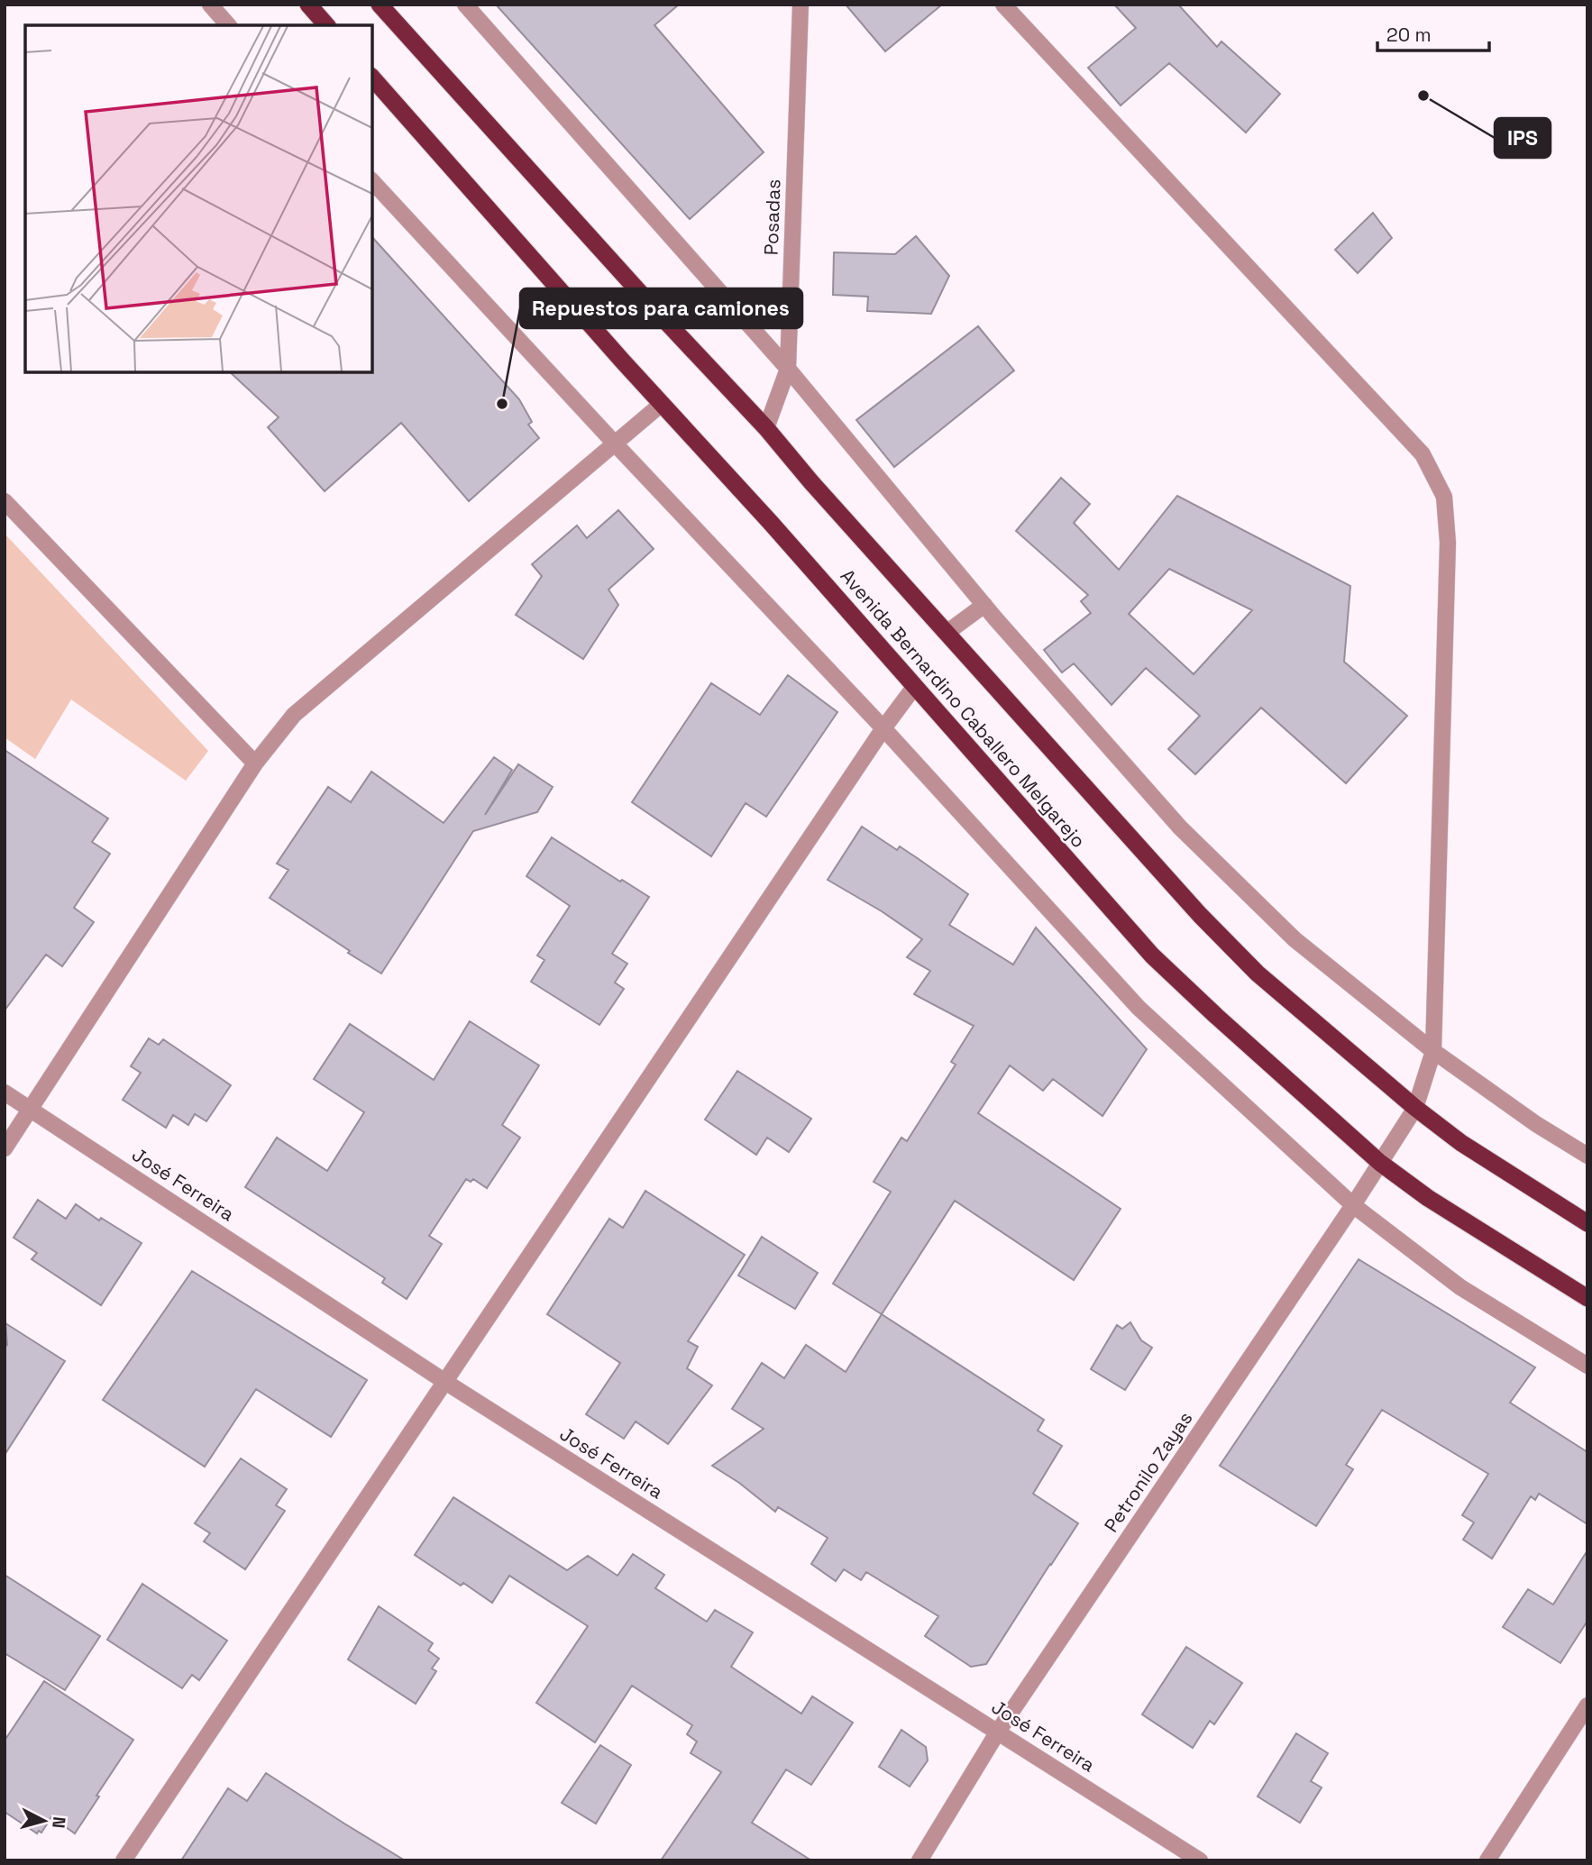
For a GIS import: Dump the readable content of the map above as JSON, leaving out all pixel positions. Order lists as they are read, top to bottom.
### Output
{
  "streets": {
    "highway": ["Avenida Bernardino Caballero Melgarejo"],
    "street": ["Posadas", "José Ferreira", "Petronilo Zayas"]
  },
  "crossings": [
    ["Posadas", "Avenida Bernardino Caballero Melgarejo"],
    ["Avenida Bernardino Caballero Melgarejo", "Petronilo Zayas"],
    ["José Ferreira", "Petronilo Zayas"]
  ],
  "places": ["IPS", "Repuestos para camiones"],
  "scale_bar": "20 m",
  "north": "right"
}
